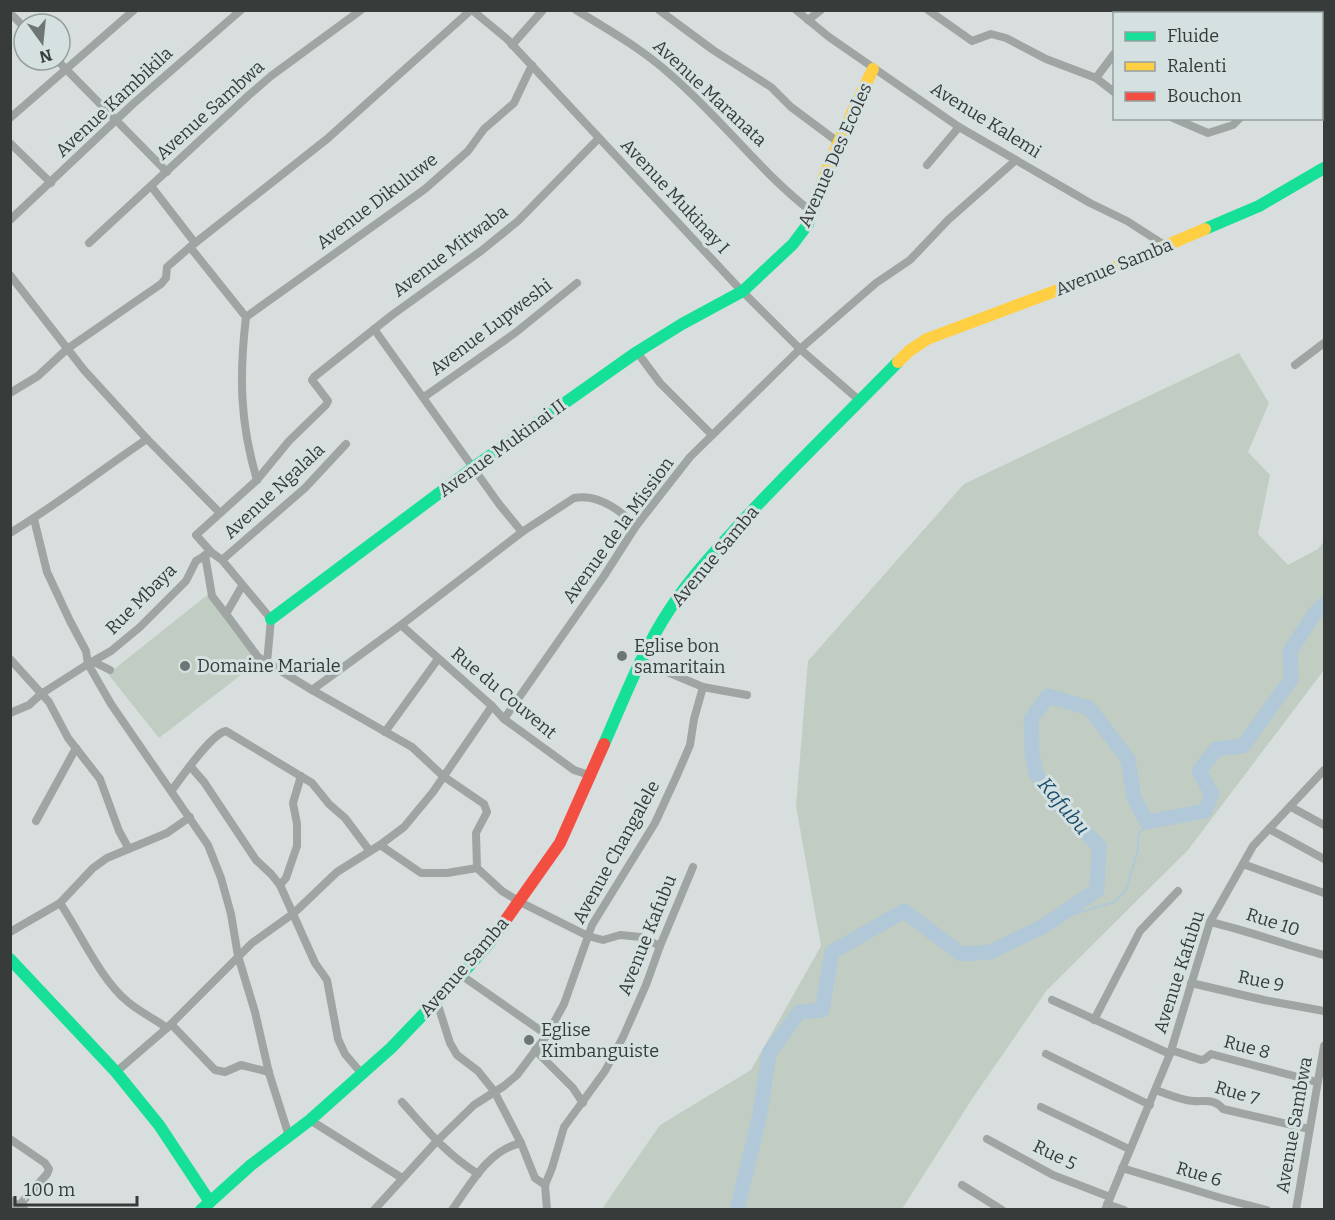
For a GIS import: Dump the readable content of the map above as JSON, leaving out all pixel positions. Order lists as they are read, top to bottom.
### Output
{
  "streets": {
    "street": [
      "Avenue Maranata",
      "Avenue Kambikila",
      "Avenue Sambwa",
      "Avenue Kalemi",
      "Avenue Des Ecoles",
      "Avenue Mukinay I",
      "Avenue Dikuluwe",
      "Avenue Mitwaba",
      "Avenue Samba",
      "Avenue Lupweshi",
      "Avenue Mukinai II",
      "Avenue Ngalala",
      "Avenue de la Mission",
      "Rue Mbaya",
      "Rue du Couvent",
      "Avenue Changalele",
      "Rue 10",
      "Avenue Kafubu",
      "Rue 9",
      "Rue 8",
      "Rue 7",
      "Rue 5",
      "Rue 6"
    ]
  },
  "crossings": [
    ["Avenue Maranata", "Avenue Des Ecoles"],
    ["Avenue Sambwa", "Rue 8"],
    ["Avenue Sambwa", "Rue 7"],
    ["Avenue Kalemi", "Avenue Des Ecoles"],
    ["Avenue Kalemi", "Avenue Samba"],
    ["Avenue Kalemi", "Avenue de la Mission"],
    ["Avenue Des Ecoles", "Avenue Mukinay I"],
    ["Avenue Des Ecoles", "Avenue Mukinai II"],
    ["Avenue Mukinay I", "Avenue Dikuluwe"],
    ["Avenue Mukinay I", "Avenue Mitwaba"],
    ["Avenue Mukinay I", "Avenue Samba"],
    ["Avenue Mukinay I", "Avenue Mukinai II"],
    ["Avenue Mukinay I", "Avenue de la Mission"],
    ["Avenue Samba", "Rue du Couvent"],
    ["Avenue de la Mission", "Rue du Couvent"],
    ["Rue 10", "Avenue Kafubu"],
    ["Avenue Kafubu", "Rue 9"],
    ["Avenue Kafubu", "Rue 8"],
    ["Avenue Kafubu", "Rue 7"],
    ["Avenue Kafubu", "Rue 5"],
    ["Avenue Kafubu", "Rue 6"]
  ],
  "water": ["Kafubu"],
  "places": ["Eglise bon samaritain", "Domaine Mariale", "Eglise Kimbanguiste"],
  "legend": ["Fluide", "Ralenti", "Bouchon"],
  "scale_bar": "100 m",
  "north": "bottom"
}
